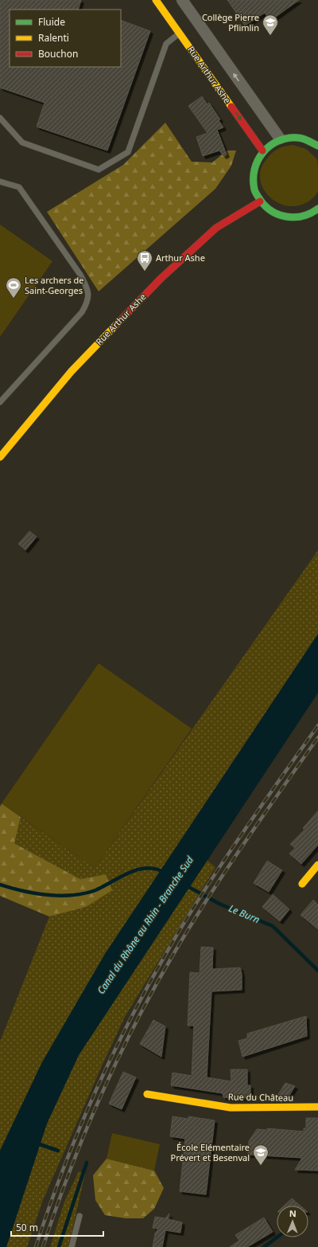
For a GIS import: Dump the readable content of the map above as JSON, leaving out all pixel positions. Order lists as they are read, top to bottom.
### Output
{
  "streets": {
    "main road": ["Rue Arthur Ashe", "Rue du Château"]
  },
  "water": ["Le Burn", "Canal du Rhône au Rhin - Branche Sud"],
  "places": {
    "school or university": ["Collège Pierre Pflimlin", "École Elémentaire Prévert et Besenval"],
    "bus stop": ["Arthur Ashe"],
    "sports": ["Les archers de Saint-Georges"]
  },
  "legend": ["Fluide", "Ralenti", "Bouchon"],
  "scale_bar": "50 m",
  "north": "top"
}
